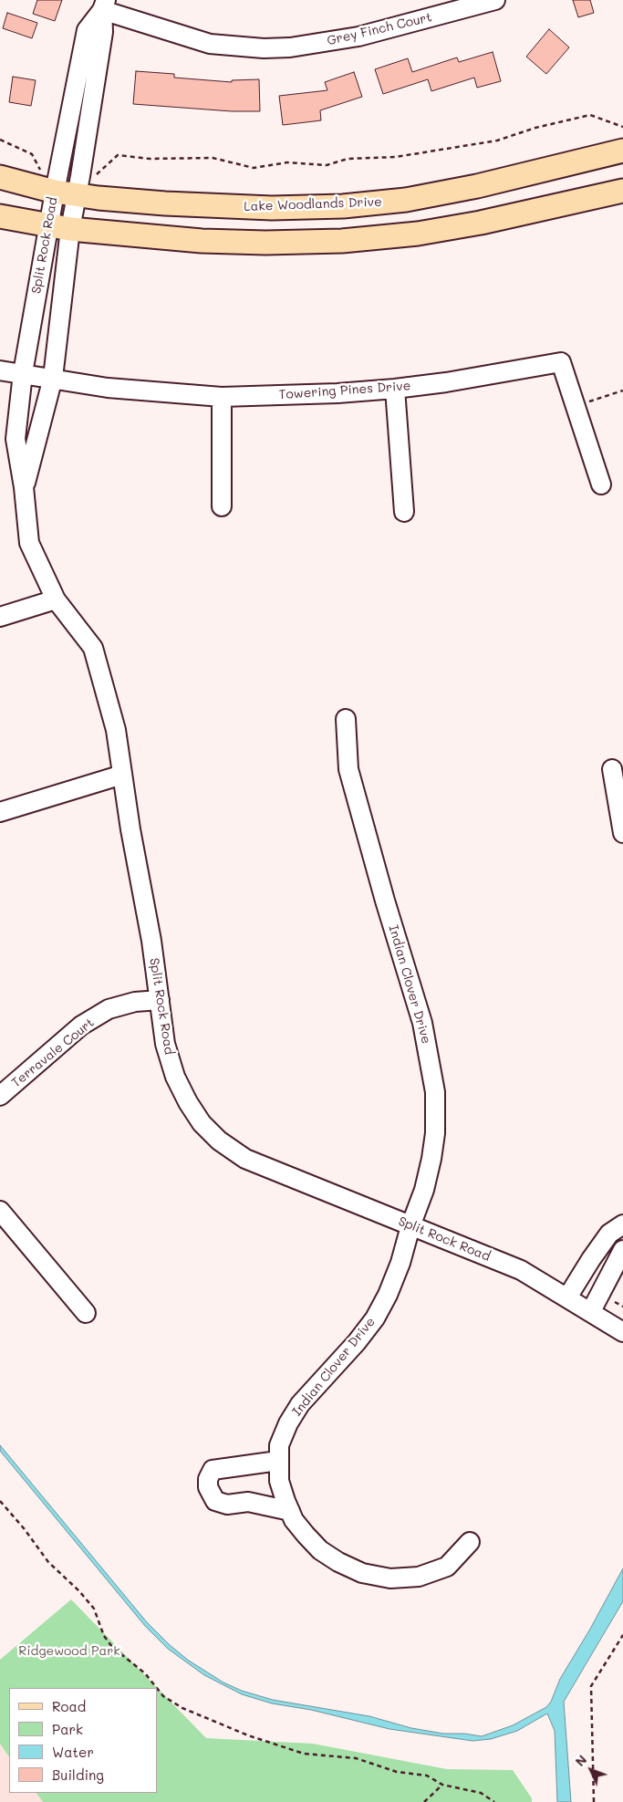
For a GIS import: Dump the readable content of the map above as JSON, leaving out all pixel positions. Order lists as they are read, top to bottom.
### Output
{
  "streets": {
    "main road": ["Lake Woodlands Drive"],
    "street": [
      "Grey Finch Court",
      "Split Rock Road",
      "Towering Pines Drive",
      "Indian Clover Drive",
      "Terravale Court"
    ]
  },
  "crossings": [
    ["Grey Finch Court", "Split Rock Road"],
    ["Lake Woodlands Drive", "Split Rock Road"],
    ["Split Rock Road", "Towering Pines Drive"],
    ["Split Rock Road", "Indian Clover Drive"],
    ["Split Rock Road", "Terravale Court"]
  ],
  "parks": ["Ridgewood Park"],
  "legend": [
    "Road",
    "Park",
    "Water",
    "Building"
  ],
  "north": "top left"
}
